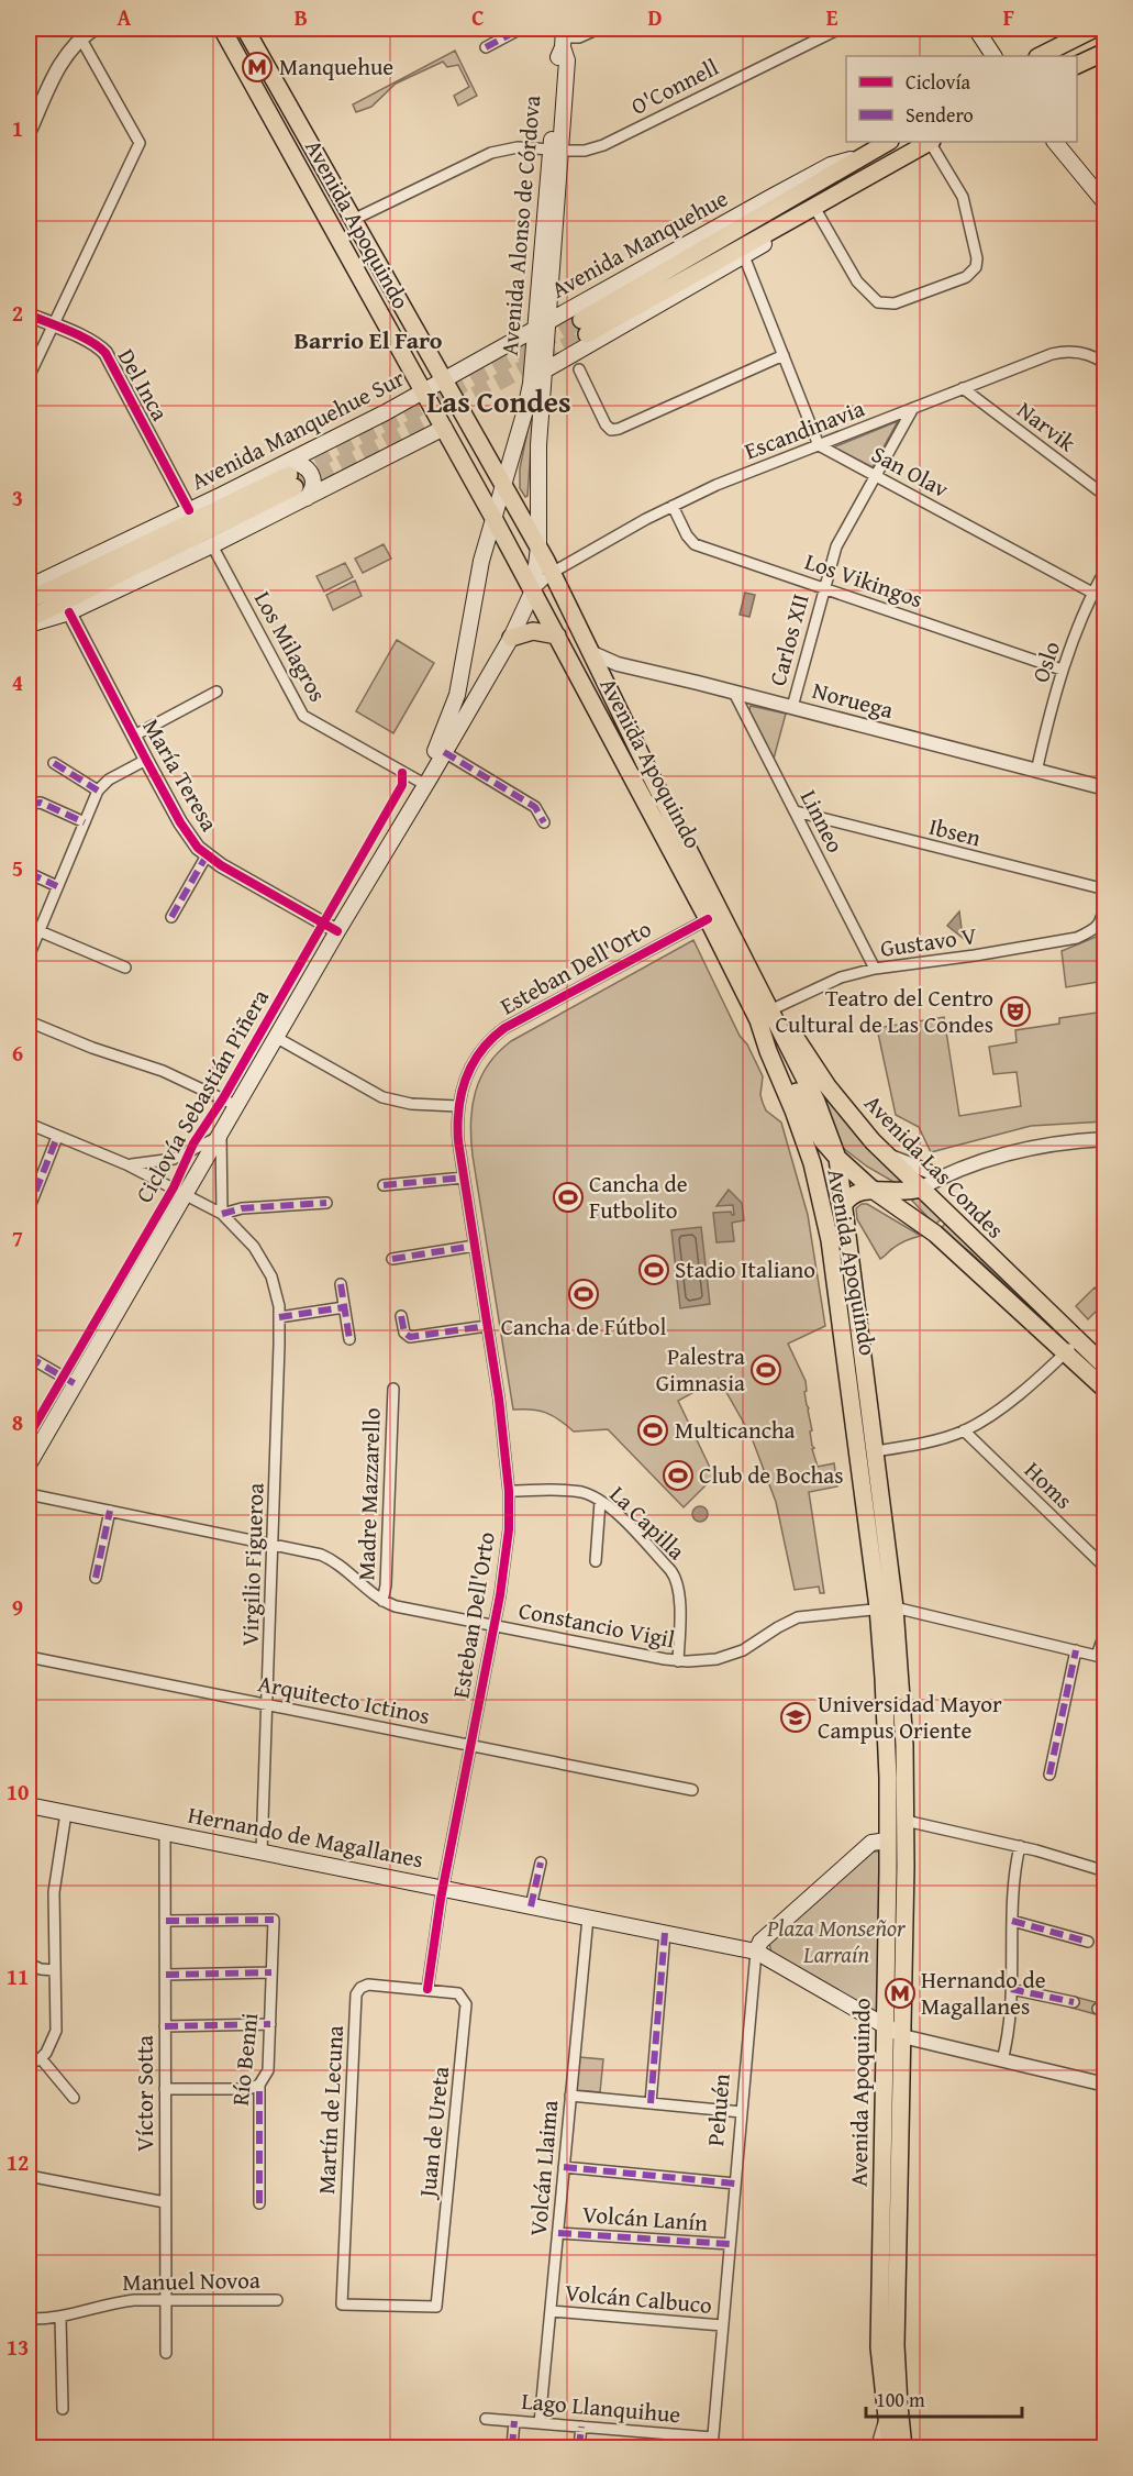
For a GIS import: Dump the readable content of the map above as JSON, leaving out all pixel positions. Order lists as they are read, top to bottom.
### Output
{
  "streets": {
    "main road": [
      "Avenida Apoquindo",
      "Avenida Alonso de Córdova",
      "Avenida Manquehue",
      "Avenida Manquehue Sur",
      "Avenida Las Condes",
      "Hernando de Magallanes"
    ],
    "street": [
      "O'Connell",
      "Del Inca",
      "Narvik",
      "Escandinavia",
      "San Olav",
      "Los Vikingos",
      "Carlos XII",
      "Los Milagros",
      "Oslo",
      "Noruega",
      "María Teresa",
      "Linneo",
      "Ibsen",
      "Gustavo V",
      "Esteban Dell'Orto",
      "Homs",
      "Madre Mazzarello",
      "La Capilla",
      "Virgilio Figueroa",
      "Constancio Vigil",
      "Arquitecto Ictinos",
      "Río Benni",
      "Víctor Sotta",
      "Martín de Lecuna",
      "Pehuén",
      "Juan de Ureta",
      "Volcán Llaima",
      "Volcán Lanín",
      "Manuel Novoa",
      "Volcán Calbuco",
      "Lago Llanquihue"
    ],
    "cycle path": ["Ciclovía Sebastián Piñera"]
  },
  "crossings": [
    ["O'Connell", "Avenida Apoquindo"],
    ["O'Connell", "Avenida Alonso de Córdova"],
    ["Avenida Apoquindo", "Avenida Alonso de Córdova"],
    ["Avenida Apoquindo", "Avenida Manquehue"],
    ["Avenida Apoquindo", "Avenida Manquehue Sur"],
    ["Avenida Apoquindo", "Escandinavia"],
    ["Avenida Apoquindo", "Noruega"],
    ["Avenida Apoquindo", "Esteban Dell'Orto"],
    ["Avenida Apoquindo", "Avenida Las Condes"],
    ["Avenida Apoquindo", "Constancio Vigil"],
    ["Avenida Apoquindo", "Hernando de Magallanes"],
    ["Avenida Alonso de Córdova", "Avenida Manquehue"],
    ["Avenida Alonso de Córdova", "Escandinavia"],
    ["Avenida Alonso de Córdova", "Los Milagros"],
    ["Avenida Manquehue", "Avenida Manquehue Sur"],
    ["Del Inca", "Avenida Manquehue Sur"],
    ["Narvik", "Escandinavia"],
    ["Avenida Manquehue Sur", "Los Milagros"],
    ["Avenida Manquehue Sur", "María Teresa"],
    ["Escandinavia", "San Olav"],
    ["Escandinavia", "Los Vikingos"],
    ["Escandinavia", "Carlos XII"],
    ["San Olav", "Carlos XII"],
    ["San Olav", "Oslo"],
    ["Los Vikingos", "Carlos XII"],
    ["Los Vikingos", "Oslo"],
    ["Carlos XII", "Noruega"],
    ["Oslo", "Noruega"],
    ["Noruega", "Linneo"],
    ["Linneo", "Ibsen"],
    ["Linneo", "Gustavo V"],
    ["Gustavo V", "Avenida Las Condes"],
    ["Esteban Dell'Orto", "La Capilla"],
    ["Esteban Dell'Orto", "Constancio Vigil"],
    ["Esteban Dell'Orto", "Arquitecto Ictinos"],
    ["Esteban Dell'Orto", "Hernando de Magallanes"],
    ["Esteban Dell'Orto", "Martín de Lecuna"],
    ["Esteban Dell'Orto", "Juan de Ureta"],
    ["Madre Mazzarello", "Constancio Vigil"],
    ["La Capilla", "Constancio Vigil"],
    ["Virgilio Figueroa", "Constancio Vigil"],
    ["Virgilio Figueroa", "Arquitecto Ictinos"],
    ["Virgilio Figueroa", "Hernando de Magallanes"],
    ["Hernando de Magallanes", "Víctor Sotta"],
    ["Hernando de Magallanes", "Pehuén"],
    ["Hernando de Magallanes", "Volcán Llaima"],
    ["Río Benni", "Víctor Sotta"],
    ["Víctor Sotta", "Manuel Novoa"],
    ["Martín de Lecuna", "Juan de Ureta"],
    ["Pehuén", "Volcán Lanín"],
    ["Pehuén", "Volcán Calbuco"],
    ["Pehuén", "Lago Llanquihue"],
    ["Volcán Llaima", "Volcán Lanín"],
    ["Volcán Llaima", "Volcán Calbuco"],
    ["Volcán Llaima", "Lago Llanquihue"]
  ],
  "districts": ["Barrio El Faro", "Las Condes"],
  "parks": ["Plaza Monseñor Larraín"],
  "places": {
    "metro station": ["Manquehue", "Hernando de Magallanes"],
    "theatre": ["Teatro del Centro Cultural de Las Condes"],
    "sports": [
      "Cancha de Futbolito",
      "Stadio Italiano",
      "Cancha de Fútbol",
      "Palestra Gimnasia",
      "Multicancha",
      "Club de Bochas"
    ],
    "school or university": ["Universidad Mayor Campus Oriente"]
  },
  "legend": ["Ciclovía", "Sendero"],
  "scale_bar": "100 m",
  "grid": {
    "columns": [
      "A",
      "B",
      "C",
      "D",
      "E",
      "F"
    ],
    "rows": [
      "1",
      "2",
      "3",
      "4",
      "5",
      "6",
      "7",
      "8",
      "9",
      "10",
      "11",
      "12",
      "13"
    ]
  }
}
